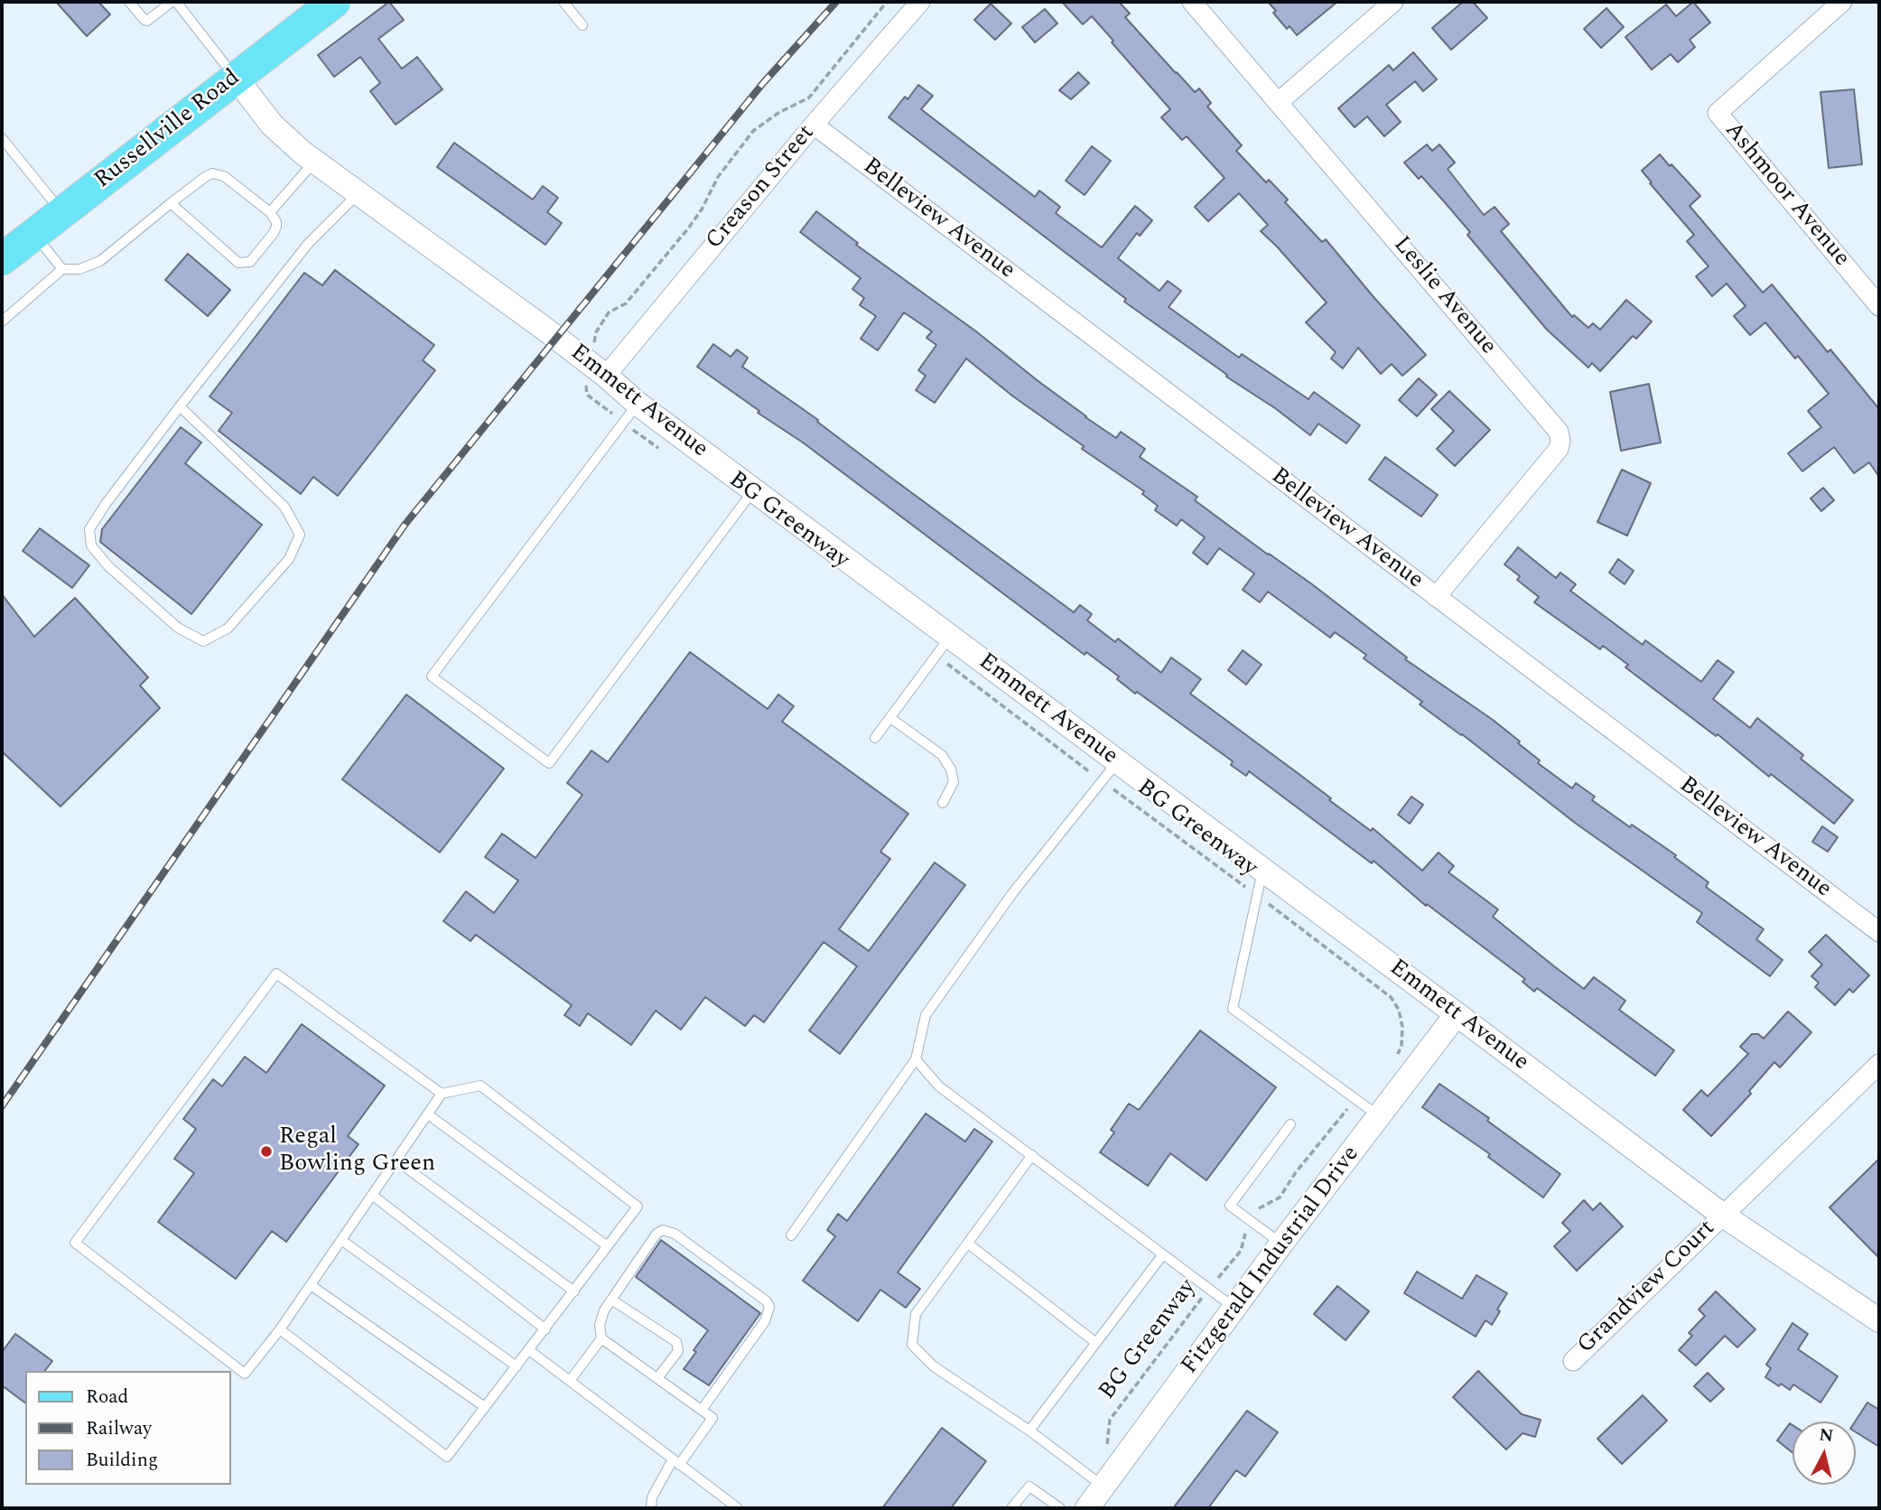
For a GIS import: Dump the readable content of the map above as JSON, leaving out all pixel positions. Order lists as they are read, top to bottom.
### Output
{
  "streets": {
    "main road": ["Russellville Road"],
    "street": [
      "Creason Street",
      "Ashmoor Avenue",
      "Belleview Avenue",
      "Leslie Avenue",
      "Emmett Avenue",
      "Fitzgerald Industrial Drive",
      "Grandview Court"
    ],
    "path": ["BG Greenway"]
  },
  "crossings": [
    ["Russellville Road", "Emmett Avenue"],
    ["Creason Street", "Belleview Avenue"],
    ["Creason Street", "Emmett Avenue"],
    ["Belleview Avenue", "Leslie Avenue"],
    ["Emmett Avenue", "BG Greenway"],
    ["Emmett Avenue", "Fitzgerald Industrial Drive"],
    ["Emmett Avenue", "Grandview Court"],
    ["BG Greenway", "Fitzgerald Industrial Drive"]
  ],
  "places": ["Regal Bowling Green"],
  "legend": ["Road", "Railway", "Building"],
  "north": "top"
}
